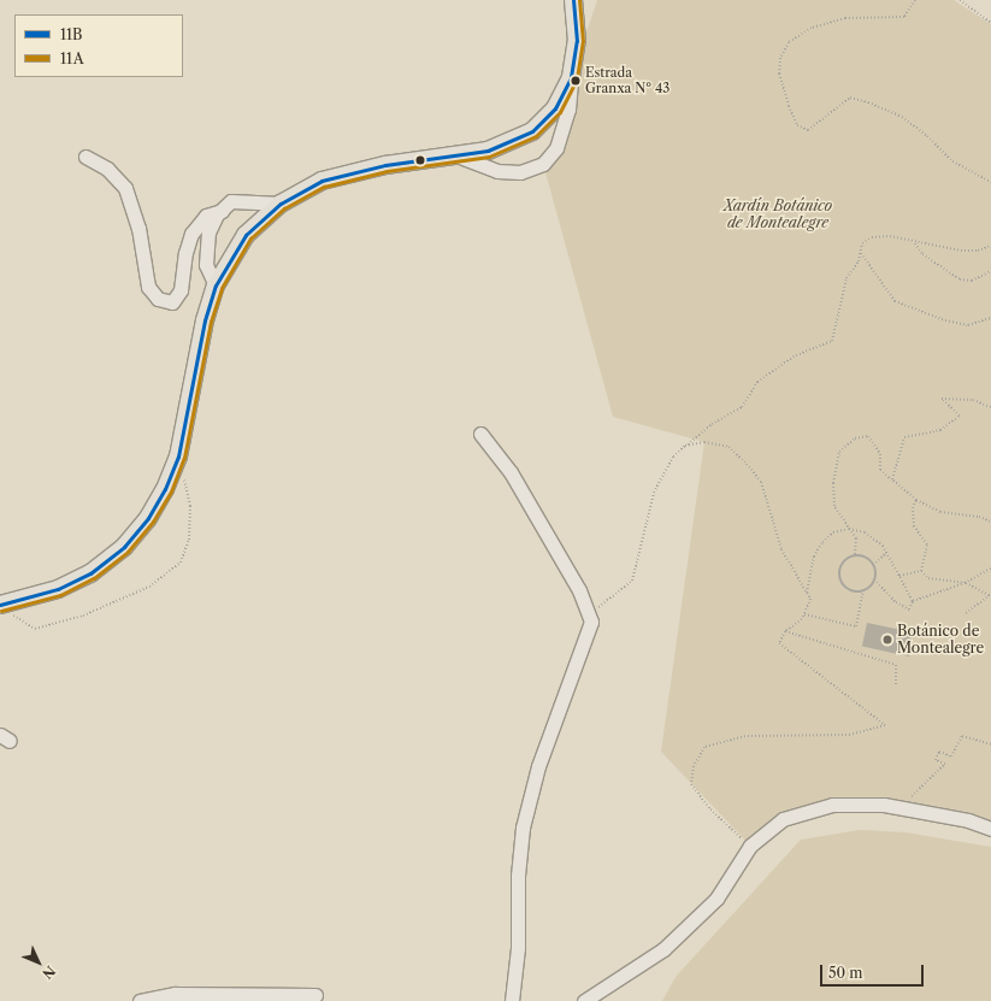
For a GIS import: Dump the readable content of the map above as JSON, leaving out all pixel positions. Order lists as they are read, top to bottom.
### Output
{
  "parks": ["Xardín Botánico de Montealegre"],
  "places": ["Estrada Granxa Nº 43", "Botánico de Montealegre"],
  "lines": ["transit line 11B", "transit line 11A"],
  "legend": ["11B", "11A"],
  "scale_bar": "50 m",
  "north": "bottom right"
}
